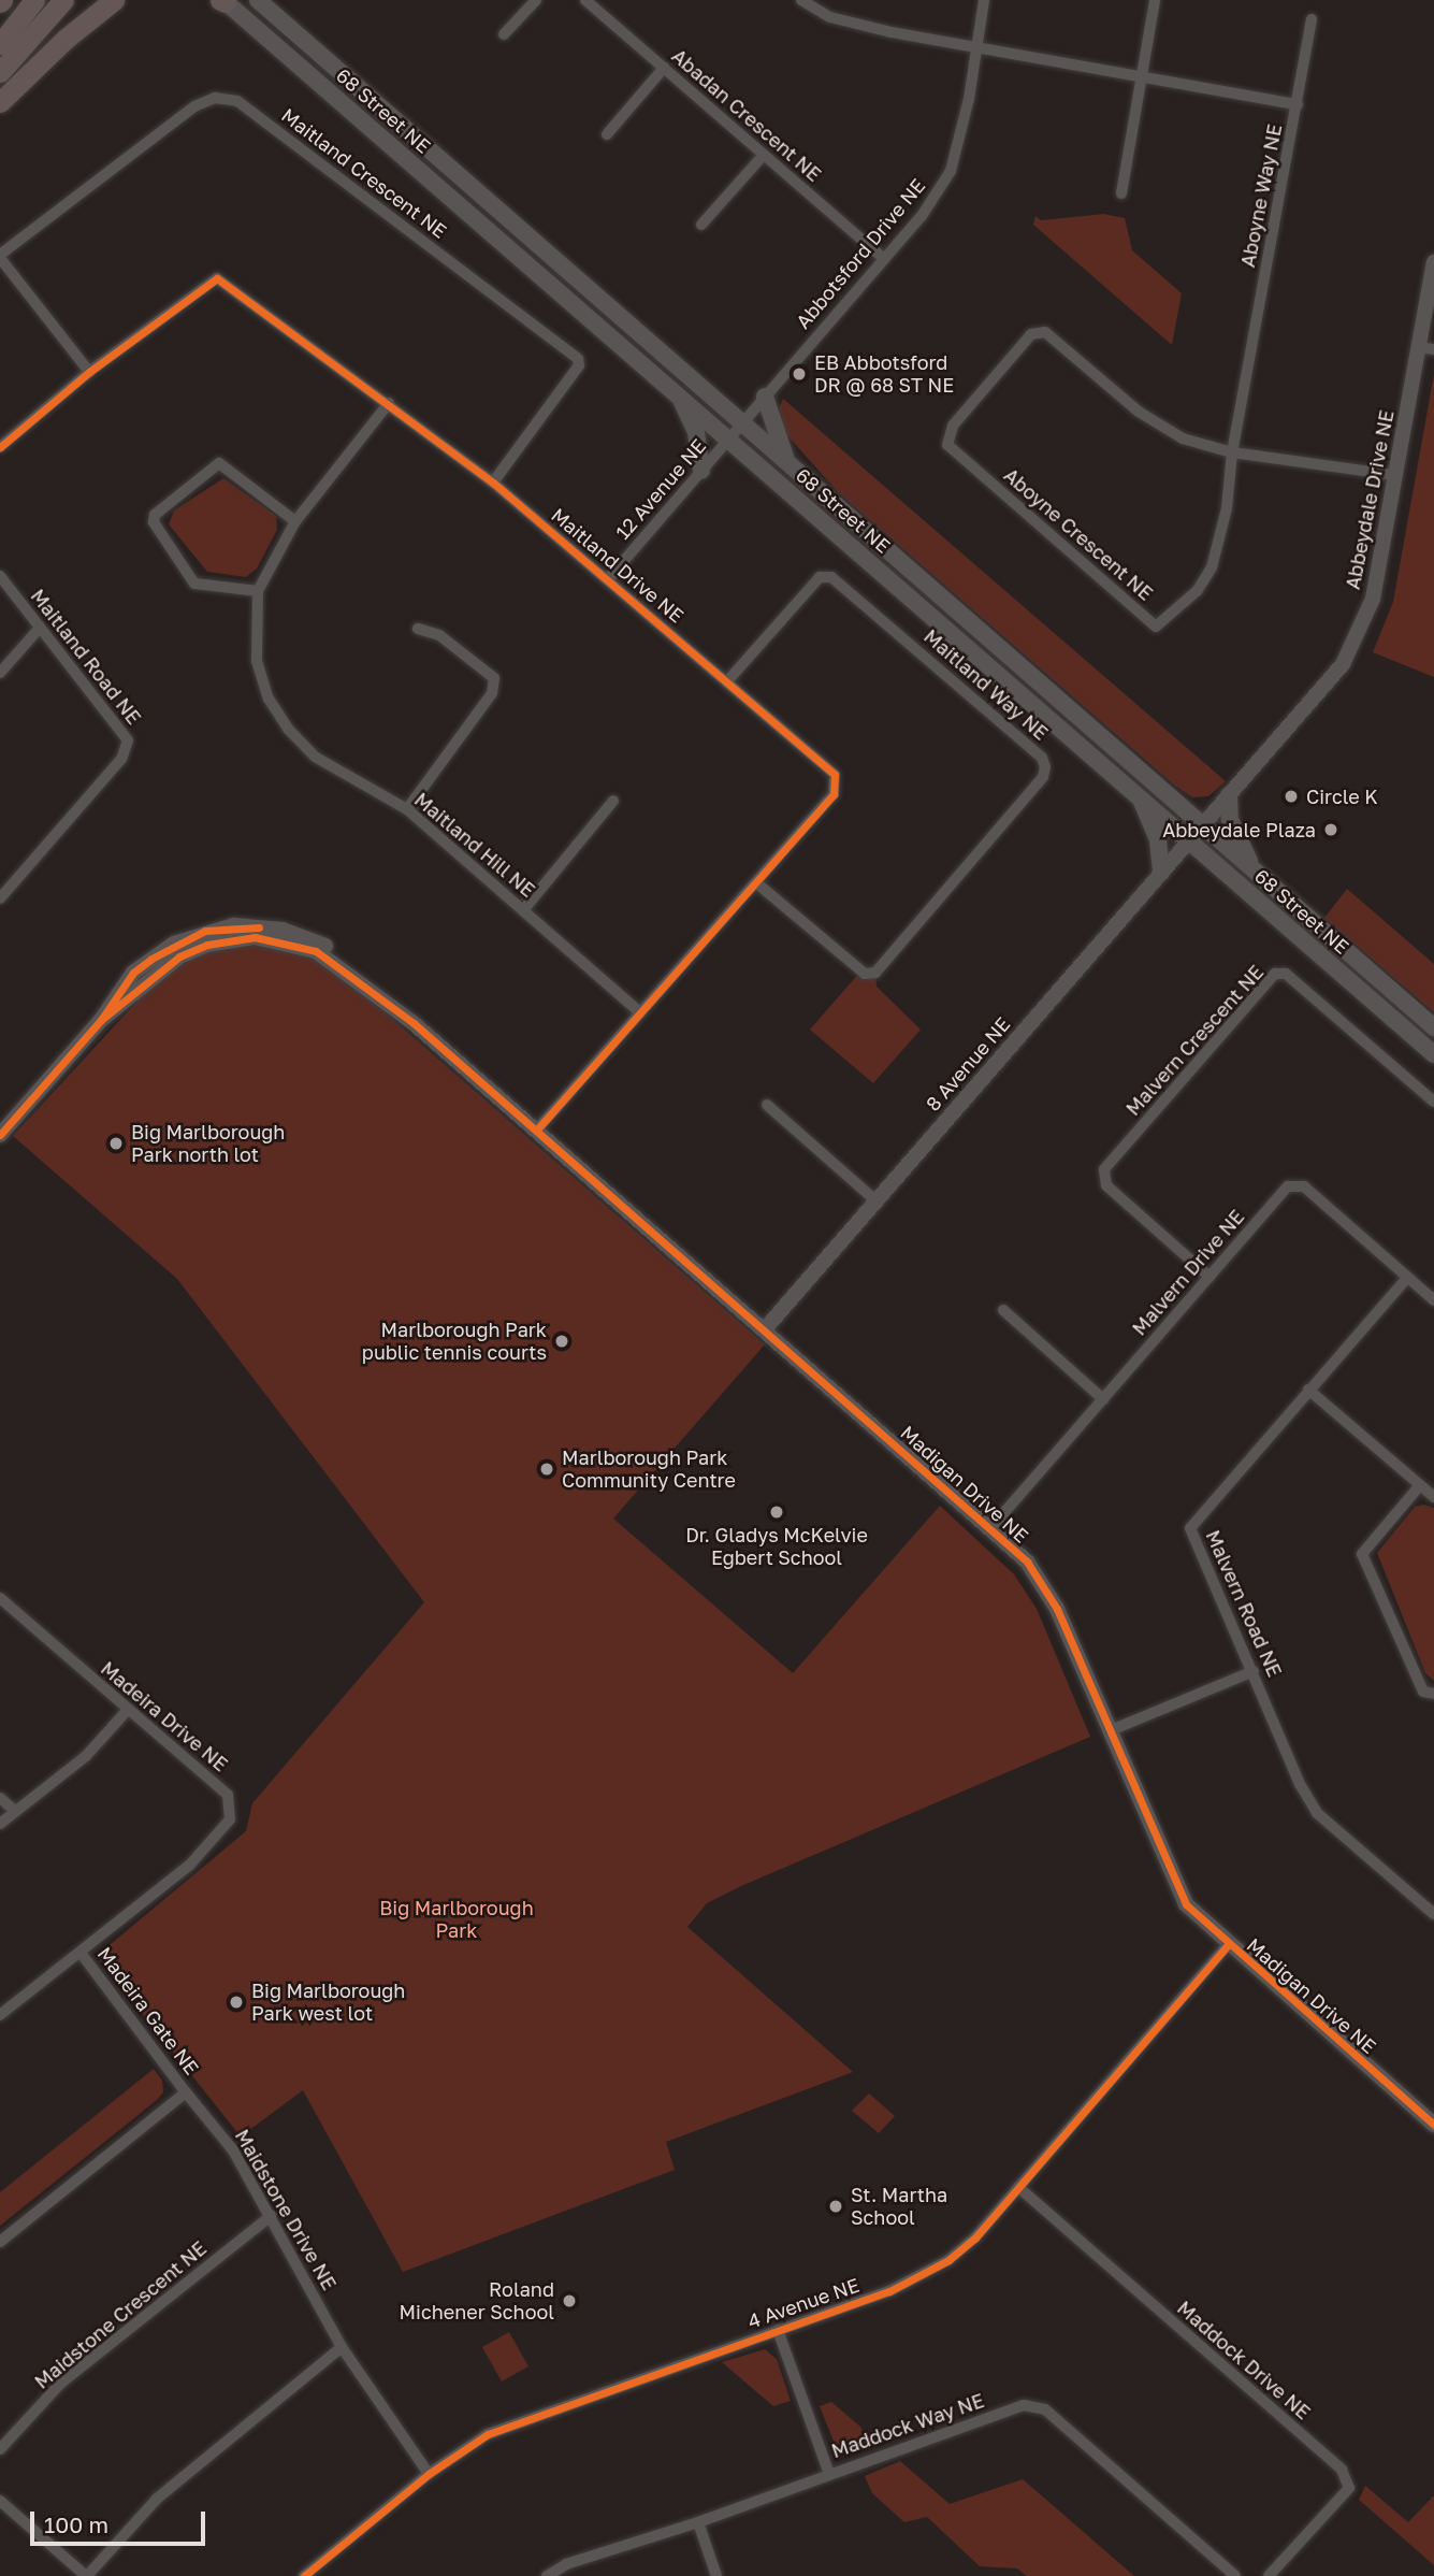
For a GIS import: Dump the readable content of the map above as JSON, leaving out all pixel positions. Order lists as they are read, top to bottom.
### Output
{
  "streets": {
    "main road": ["68 Street NE"],
    "street": [
      "Abadan Crescent NE",
      "Maitland Crescent NE",
      "Aboyne Way NE",
      "Abbotsford Drive NE",
      "12 Avenue NE",
      "Abbeydale Drive NE",
      "Aboyne Crescent NE",
      "Maitland Drive NE",
      "Maitland Road NE",
      "Maitland Way NE",
      "Maitland Hill NE",
      "Malvern Crescent NE",
      "8 Avenue NE",
      "Malvern Drive NE",
      "Madigan Drive NE",
      "Malvern Road NE",
      "Madeira Drive NE",
      "Madeira Gate NE",
      "Maidstone Drive NE",
      "4 Avenue NE",
      "Maidstone Crescent NE",
      "Maddock Drive NE",
      "Maddock Way NE"
    ]
  },
  "crossings": [
    ["68 Street NE", "Abbotsford Drive NE"],
    ["68 Street NE", "12 Avenue NE"],
    ["68 Street NE", "Abbeydale Drive NE"],
    ["68 Street NE", "8 Avenue NE"],
    ["Abadan Crescent NE", "Abbotsford Drive NE"],
    ["Maitland Crescent NE", "Maitland Drive NE"],
    ["Aboyne Way NE", "Abbotsford Drive NE"],
    ["Aboyne Way NE", "Aboyne Crescent NE"],
    ["Abbotsford Drive NE", "12 Avenue NE"],
    ["12 Avenue NE", "Maitland Drive NE"],
    ["Abbeydale Drive NE", "8 Avenue NE"],
    ["Maitland Drive NE", "Maitland Way NE"],
    ["Maitland Drive NE", "Maitland Hill NE"],
    ["Maitland Drive NE", "Madigan Drive NE"],
    ["Malvern Crescent NE", "Malvern Drive NE"],
    ["8 Avenue NE", "Madigan Drive NE"],
    ["Malvern Drive NE", "Madigan Drive NE"],
    ["Malvern Drive NE", "Malvern Road NE"],
    ["Madigan Drive NE", "4 Avenue NE"],
    ["Madeira Drive NE", "Madeira Gate NE"],
    ["Madeira Gate NE", "Maidstone Drive NE"],
    ["Maidstone Drive NE", "4 Avenue NE"],
    ["Maidstone Drive NE", "Maidstone Crescent NE"],
    ["4 Avenue NE", "Maddock Drive NE"]
  ],
  "parks": ["Big Marlborough Park"],
  "places": [
    "EB Abbotsford DR @ 68 ST NE",
    "Circle K",
    "Abbeydale Plaza",
    "Big Marlborough Park north lot",
    "Marlborough Park public tennis courts",
    "Marlborough Park Community Centre",
    "Dr. Gladys McKelvie Egbert School",
    "Big Marlborough Park west lot",
    "St. Martha School",
    "Roland Michener School"
  ],
  "scale_bar": "100 m"
}
